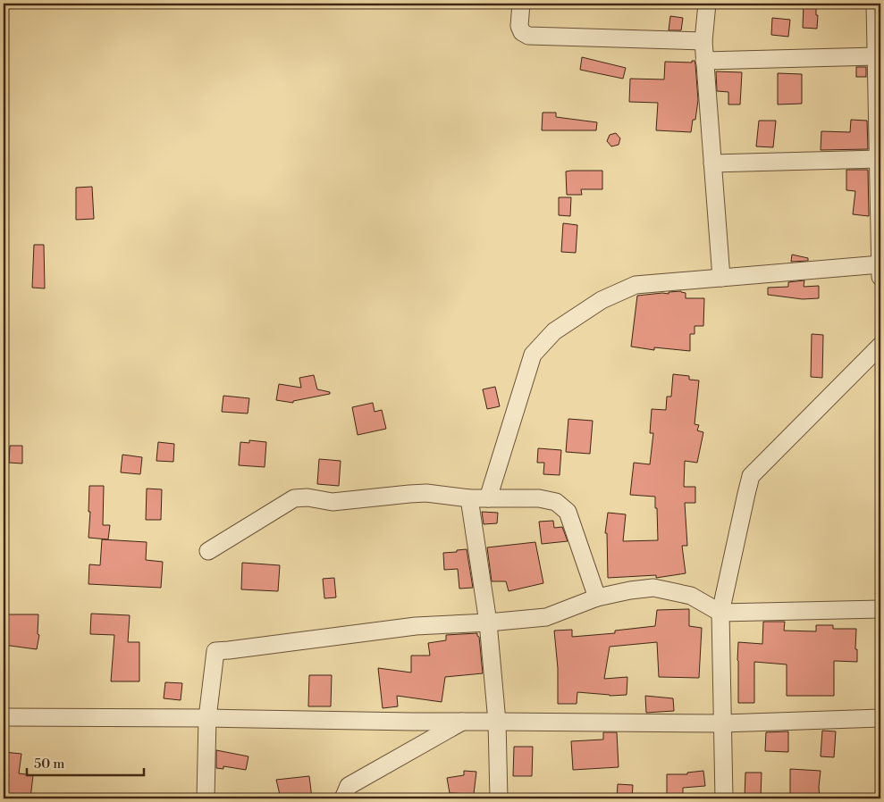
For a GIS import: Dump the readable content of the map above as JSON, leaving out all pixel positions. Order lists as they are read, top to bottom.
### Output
{
  "scale_bar": "50 m"
}
